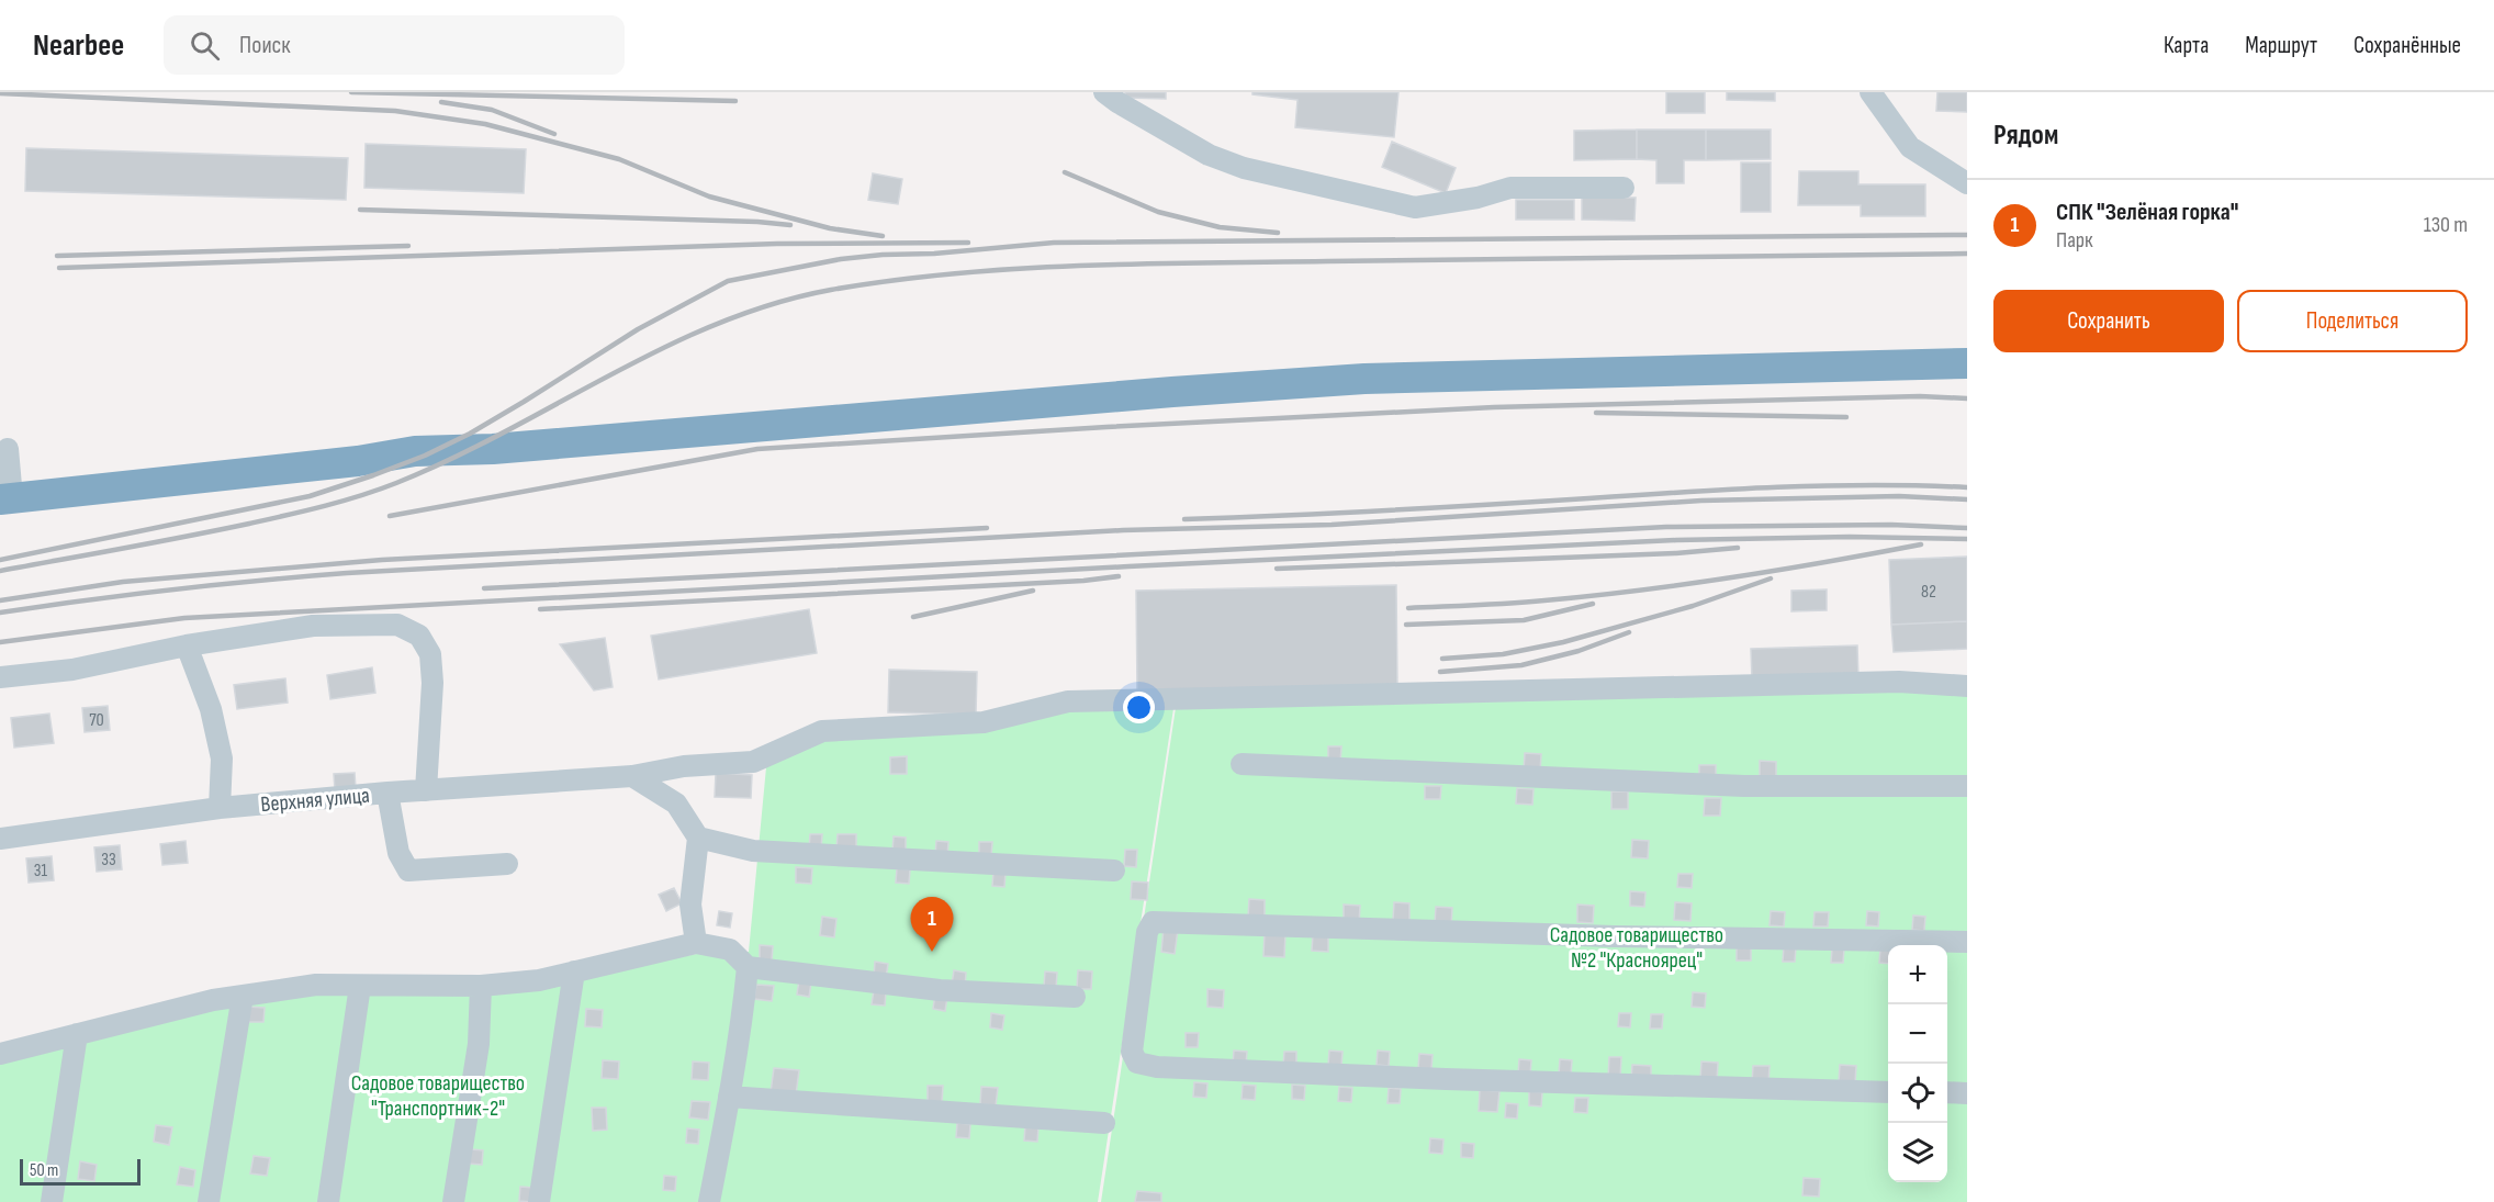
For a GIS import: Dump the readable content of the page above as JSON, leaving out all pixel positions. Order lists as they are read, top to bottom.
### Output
{
  "streets": {
    "street": ["Верхняя улица"]
  },
  "parks": ["Садовое товарищество №2 \"Красноярец\"", "Садовое товарищество \"Транспортник-2\""],
  "house_numbers": [
    "82",
    "70",
    "33",
    "31"
  ],
  "scale_bar": "50 m",
  "page": {
    "header": "Nearbee",
    "search": "Поиск",
    "nav": ["Карта", "Маршрут", "Сохранённые"],
    "heading": "Рядом",
    "list": [
      {
        "mark": "1",
        "name": "СПК \"Зелёная горка\"",
        "note": "Парк",
        "value": "130 m"
      }
    ],
    "buttons": ["Сохранить", "Поделиться"],
    "pins": "1",
    "map_buttons": ["+", "−"],
    "scale": "50 m"
  }
}
